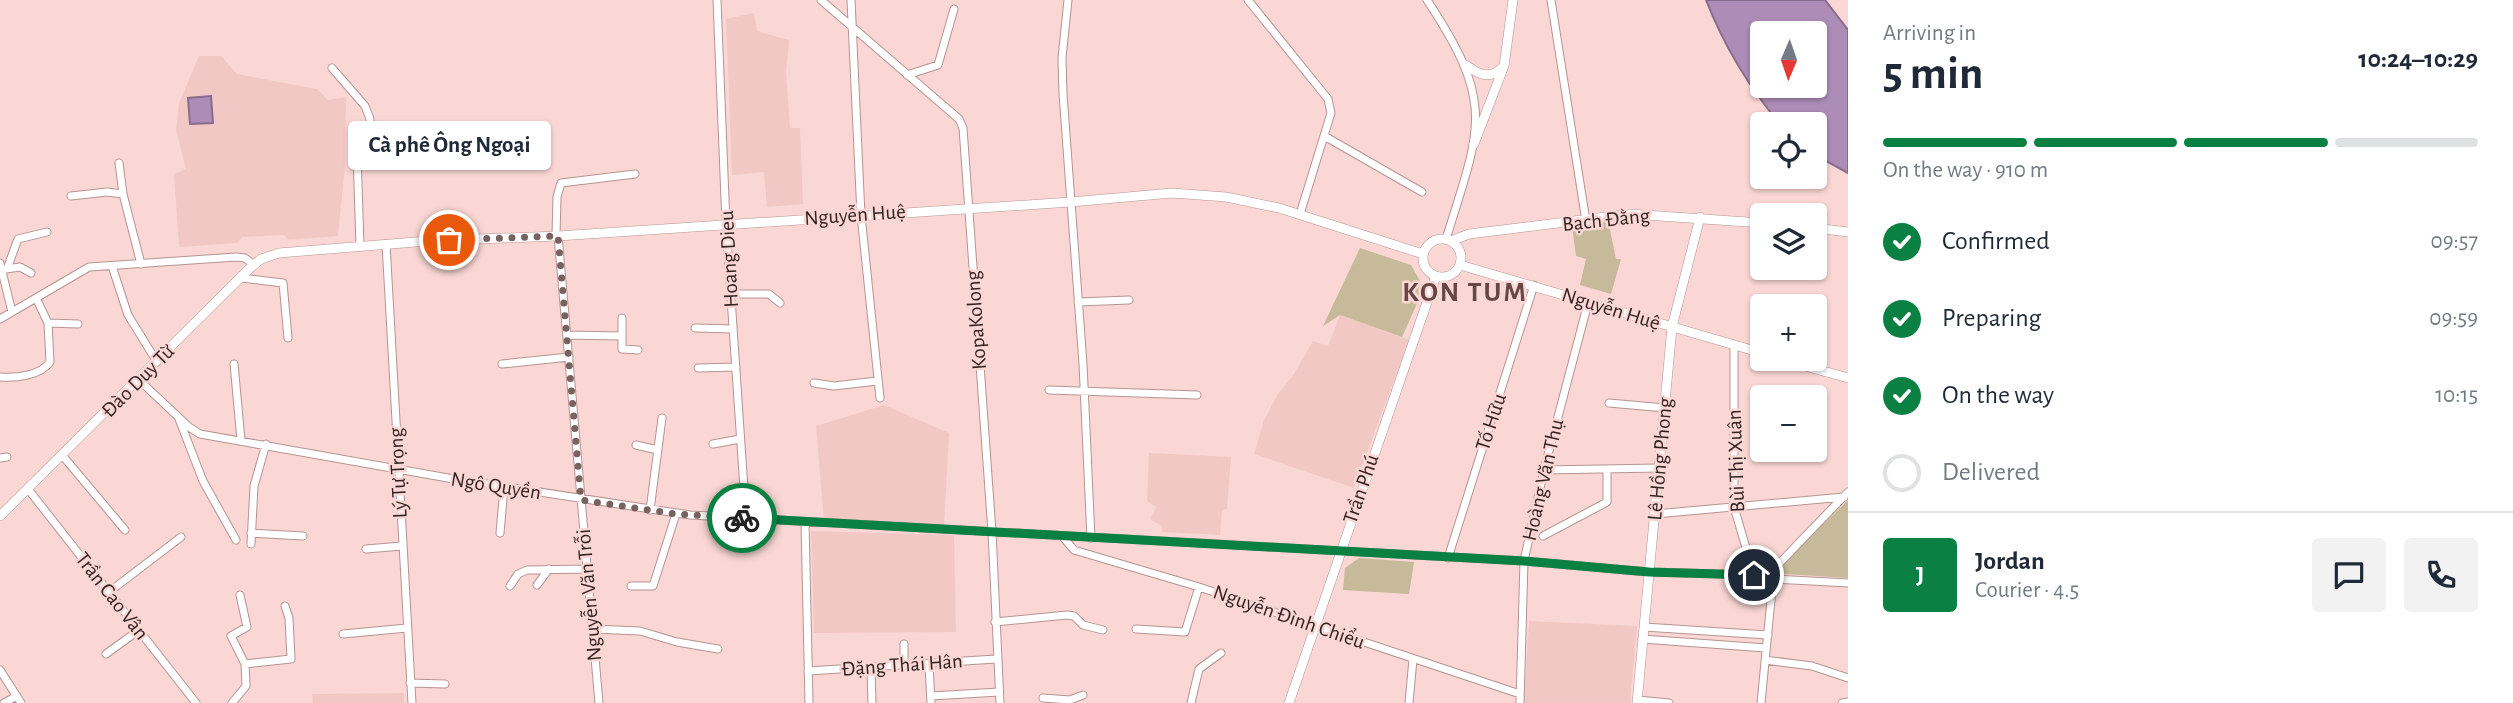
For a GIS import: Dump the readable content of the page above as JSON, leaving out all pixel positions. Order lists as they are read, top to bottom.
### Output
{
  "streets": {
    "street": [
      "Nguyễn Huệ",
      "Bạch Đằng",
      "Hoang Dieu",
      "KopaKolong",
      "Đào Duy Từ",
      "Tố Hữu",
      "Lê Hồng Phong",
      "Bùi Thị Xuân",
      "Lý Tự Trọng",
      "Hoàng Văn Thụ",
      "Ngô Quyền",
      "Trần Phú",
      "Nguyễn Văn Trỗi",
      "Trần Cao Vân",
      "Nguyễn Đình Chiểu",
      "Đặng Thái Hân"
    ]
  },
  "crossings": [
    ["Nguyễn Huệ", "Bạch Đằng"],
    ["Nguyễn Huệ", "Hoang Dieu"],
    ["Nguyễn Huệ", "KopaKolong"],
    ["Nguyễn Huệ", "Đào Duy Từ"],
    ["Nguyễn Huệ", "Tố Hữu"],
    ["Nguyễn Huệ", "Lê Hồng Phong"],
    ["Nguyễn Huệ", "Bùi Thị Xuân"],
    ["Nguyễn Huệ", "Lý Tự Trọng"],
    ["Nguyễn Huệ", "Hoàng Văn Thụ"],
    ["Nguyễn Huệ", "Trần Phú"],
    ["Nguyễn Huệ", "Nguyễn Văn Trỗi"],
    ["Bạch Đằng", "Lê Hồng Phong"],
    ["Bạch Đằng", "Trần Phú"],
    ["Hoang Dieu", "Ngô Quyền"],
    ["KopaKolong", "Ngô Quyền"],
    ["KopaKolong", "Đặng Thái Hân"],
    ["Đào Duy Từ", "Ngô Quyền"],
    ["Đào Duy Từ", "Trần Cao Vân"],
    ["Tố Hữu", "Ngô Quyền"],
    ["Lê Hồng Phong", "Ngô Quyền"],
    ["Bùi Thị Xuân", "Ngô Quyền"],
    ["Lý Tự Trọng", "Ngô Quyền"],
    ["Hoàng Văn Thụ", "Ngô Quyền"],
    ["Hoàng Văn Thụ", "Nguyễn Đình Chiểu"],
    ["Ngô Quyền", "Trần Phú"],
    ["Ngô Quyền", "Nguyễn Văn Trỗi"],
    ["Ngô Quyền", "Nguyễn Đình Chiểu"],
    ["Trần Phú", "Nguyễn Đình Chiểu"]
  ],
  "districts": ["KON TUM"],
  "places": ["Cà phê Ông Ngoại"],
  "north": "bottom",
  "page": {
    "heading": ["5 min", "Arriving in", "10:24–10:29"],
    "panel": ["Jordan", "Courier · 4.5"],
    "map_buttons": ["+", "−"],
    "bar": "On the way · 910 m",
    "bubble": "Cà phê Ông Ngoại",
    "list": [
      ["Confirmed", "09:57"],
      ["Preparing", "09:59"],
      ["On the way", "10:15"],
      "Delivered"
    ],
    "round": "J"
  }
}
